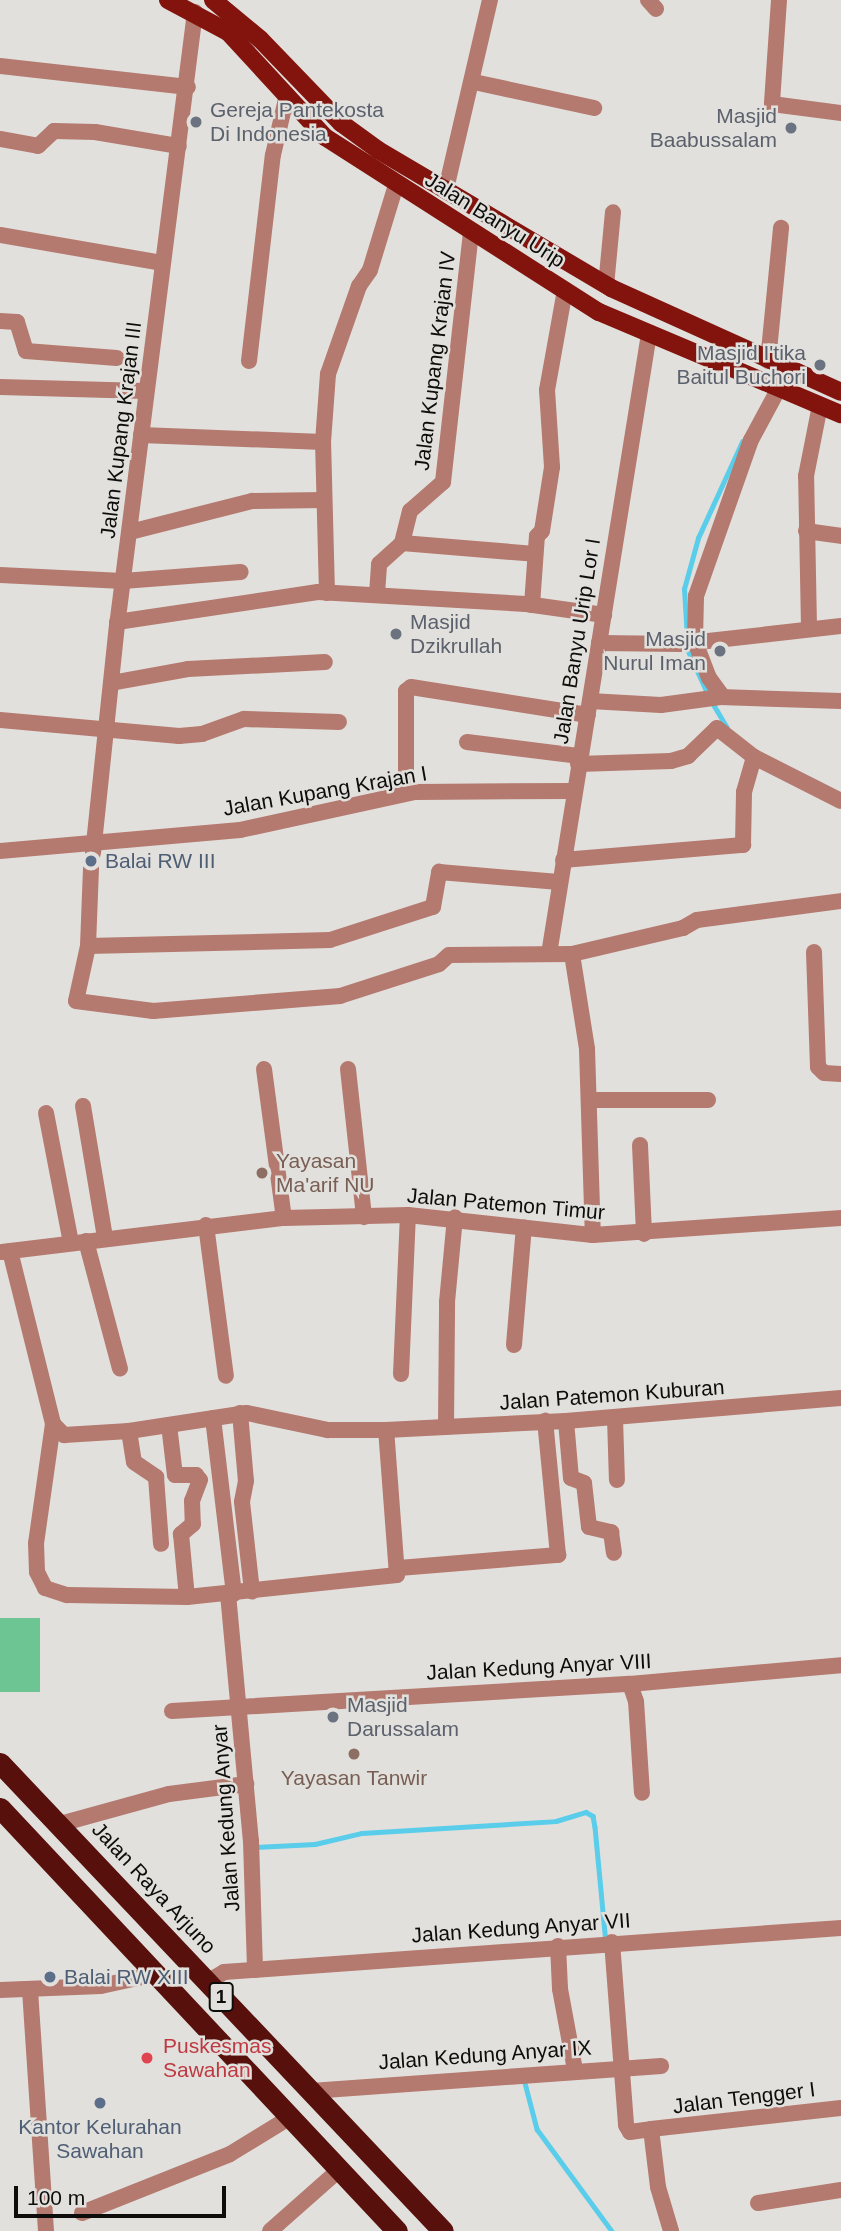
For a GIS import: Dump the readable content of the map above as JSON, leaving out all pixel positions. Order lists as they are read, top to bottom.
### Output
{
  "streets": {
    "highway": ["Jalan Raya Arjuno", "1"],
    "main road": ["Jalan Banyu Urip"],
    "street": [
      "Jalan Kupang Krajan IV",
      "Jalan Kupang Krajan III",
      "Jalan Banyu Urip Lor I",
      "Jalan Kupang Krajan I",
      "Jalan Patemon Timur",
      "Jalan Patemon Kuburan",
      "Jalan Kedung Anyar VIII",
      "Jalan Kedung Anyar",
      "Jalan Kedung Anyar VII",
      "Jalan Kedung Anyar IX",
      "Jalan Tengger I"
    ]
  },
  "crossings": [
    ["Jalan Banyu Urip", "Jalan Kupang Krajan IV"],
    ["Jalan Banyu Urip", "Jalan Kupang Krajan III"],
    ["Jalan Banyu Urip", "Jalan Banyu Urip Lor I"],
    ["Jalan Kupang Krajan III", "Jalan Banyu Urip Lor I"],
    ["Jalan Kupang Krajan III", "Jalan Kupang Krajan I"],
    ["Jalan Banyu Urip Lor I", "Jalan Kupang Krajan I"],
    ["Jalan Kedung Anyar VIII", "Jalan Kedung Anyar"],
    ["Jalan Kedung Anyar", "Jalan Kedung Anyar VII"],
    ["Jalan Raya Arjuno", "Jalan Kedung Anyar VII"],
    ["Jalan Raya Arjuno", "Jalan Kedung Anyar IX"]
  ],
  "places": [
    "Gereja Pantekosta Di Indonesia",
    "Masjid Baabussalam",
    "Masjid I'tika Baitul Buchori",
    "Masjid Dzikrullah",
    "Masjid Nurul Iman",
    "Balai RW III",
    "Yayasan Ma'arif NU",
    "Masjid Darussalam",
    "Yayasan Tanwir",
    "Balai RW XIII",
    "Puskesmas Sawahan",
    "Kantor Kelurahan Sawahan"
  ],
  "scale_bar": "100 m"
}
